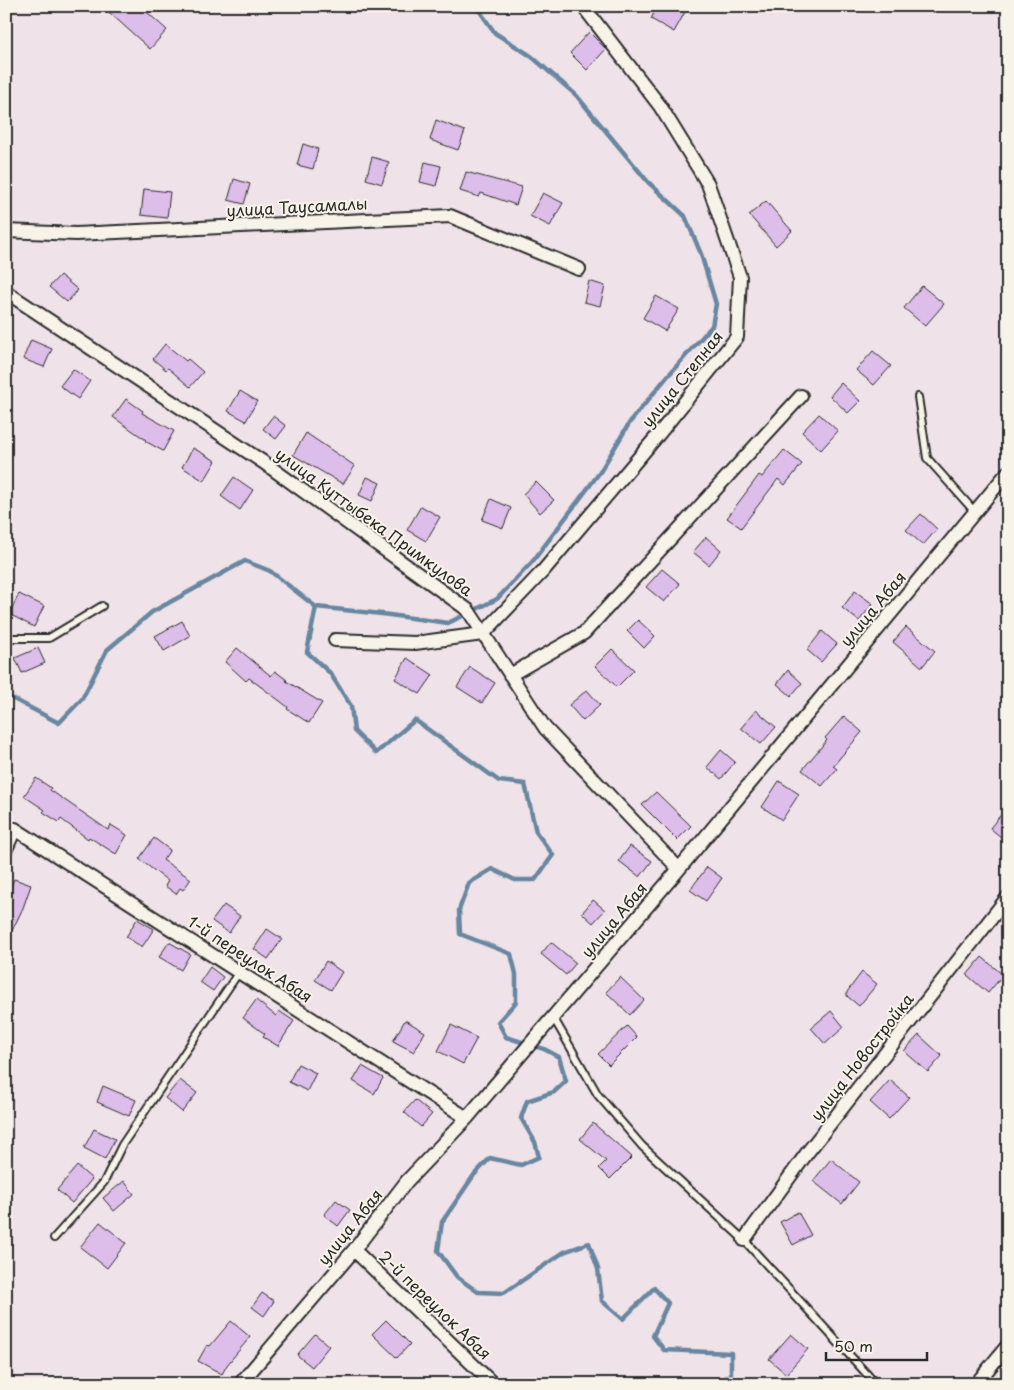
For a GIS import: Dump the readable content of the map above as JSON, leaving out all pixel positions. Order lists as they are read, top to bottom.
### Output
{
  "streets": {
    "street": [
      "улица Таусамалы",
      "улица Степная",
      "улица Куттыбека Примкулова",
      "улица Абая",
      "1-й переулок Абая",
      "улица Новостройка",
      "2-й переулок Абая"
    ]
  },
  "crossings": [
    ["улица Степная", "улица Куттыбека Примкулова"],
    ["улица Куттыбека Примкулова", "улица Абая"],
    ["улица Абая", "1-й переулок Абая"],
    ["улица Абая", "2-й переулок Абая"]
  ],
  "scale_bar": "50 m"
}
